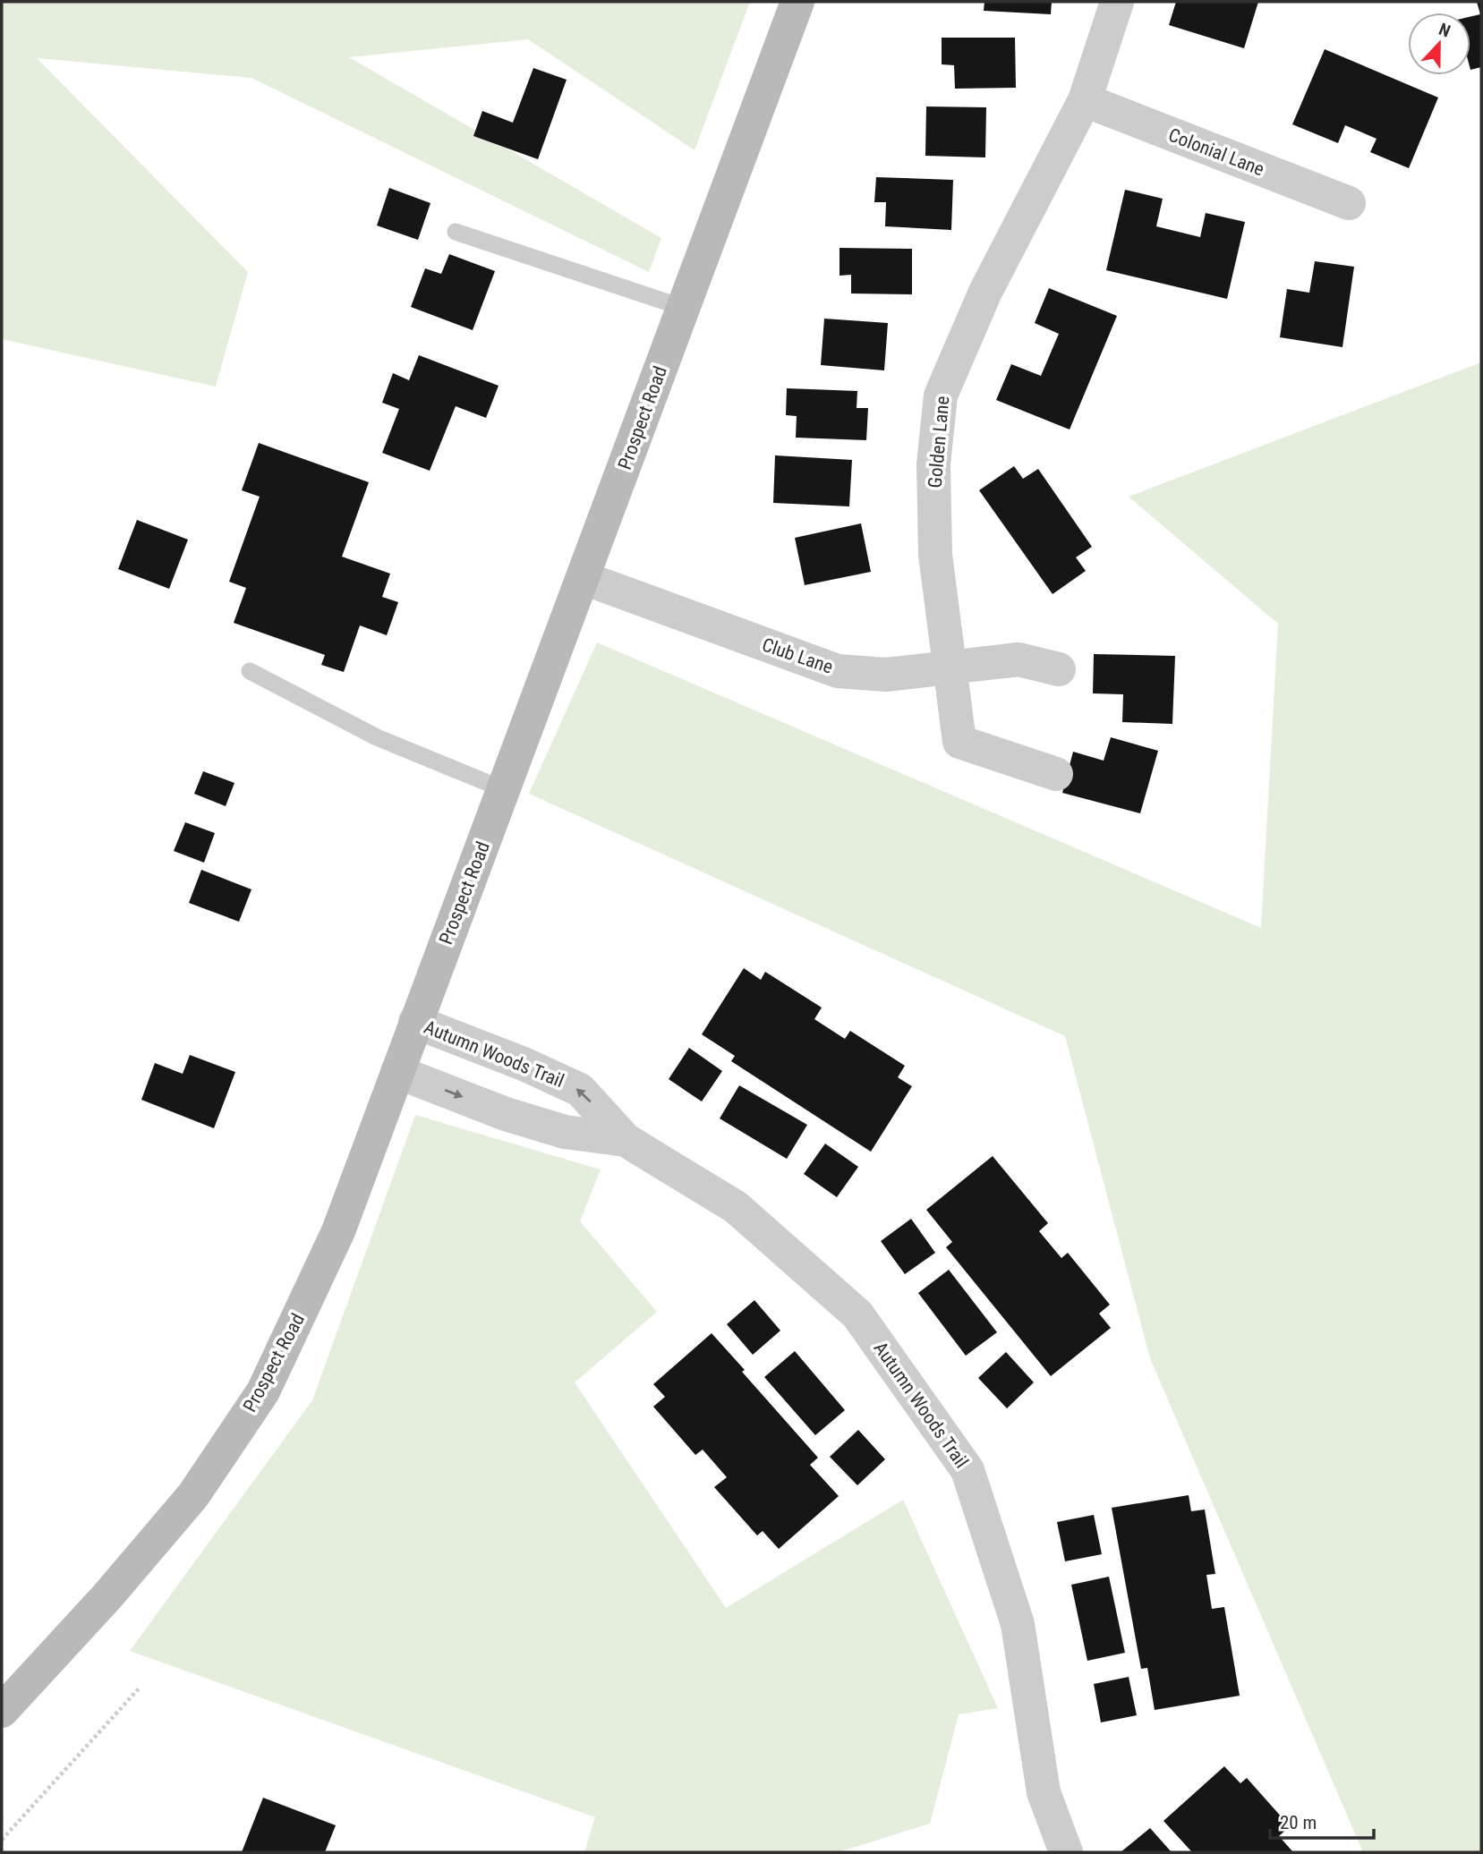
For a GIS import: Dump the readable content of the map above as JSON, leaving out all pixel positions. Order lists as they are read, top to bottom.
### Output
{
  "streets": {
    "main road": ["Prospect Road"],
    "street": [
      "Colonial Lane",
      "Golden Lane",
      "Club Lane",
      "Autumn Woods Trail"
    ]
  },
  "crossings": [
    ["Colonial Lane", "Golden Lane"],
    ["Prospect Road", "Club Lane"],
    ["Prospect Road", "Autumn Woods Trail"],
    ["Golden Lane", "Club Lane"]
  ],
  "scale_bar": "20 m",
  "north": "top"
}
